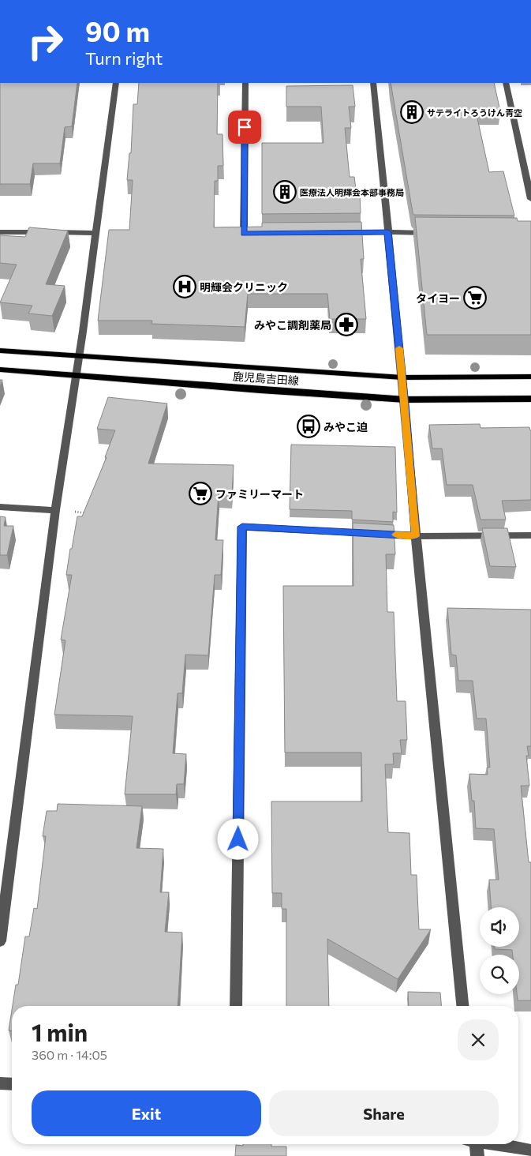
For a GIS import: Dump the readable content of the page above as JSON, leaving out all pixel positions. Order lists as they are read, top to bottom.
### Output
{
  "streets": {
    "main road": ["鹿児島吉田線"]
  },
  "places": {
    "building": ["サテライトろうけん青空", "医療法人明輝会本部事務局"],
    "hospital": ["明輝会クリニック"],
    "supermarket": ["タイヨー", "ファミリーマート"],
    "pharmacy": ["みやこ調剤薬局"],
    "bus stop": ["みやこ迫"]
  },
  "page": {
    "turn": ["90 m", "Turn right"],
    "heading": ["1 min", "360 m · 14:05"],
    "buttons": ["Exit", "Share"]
  }
}
